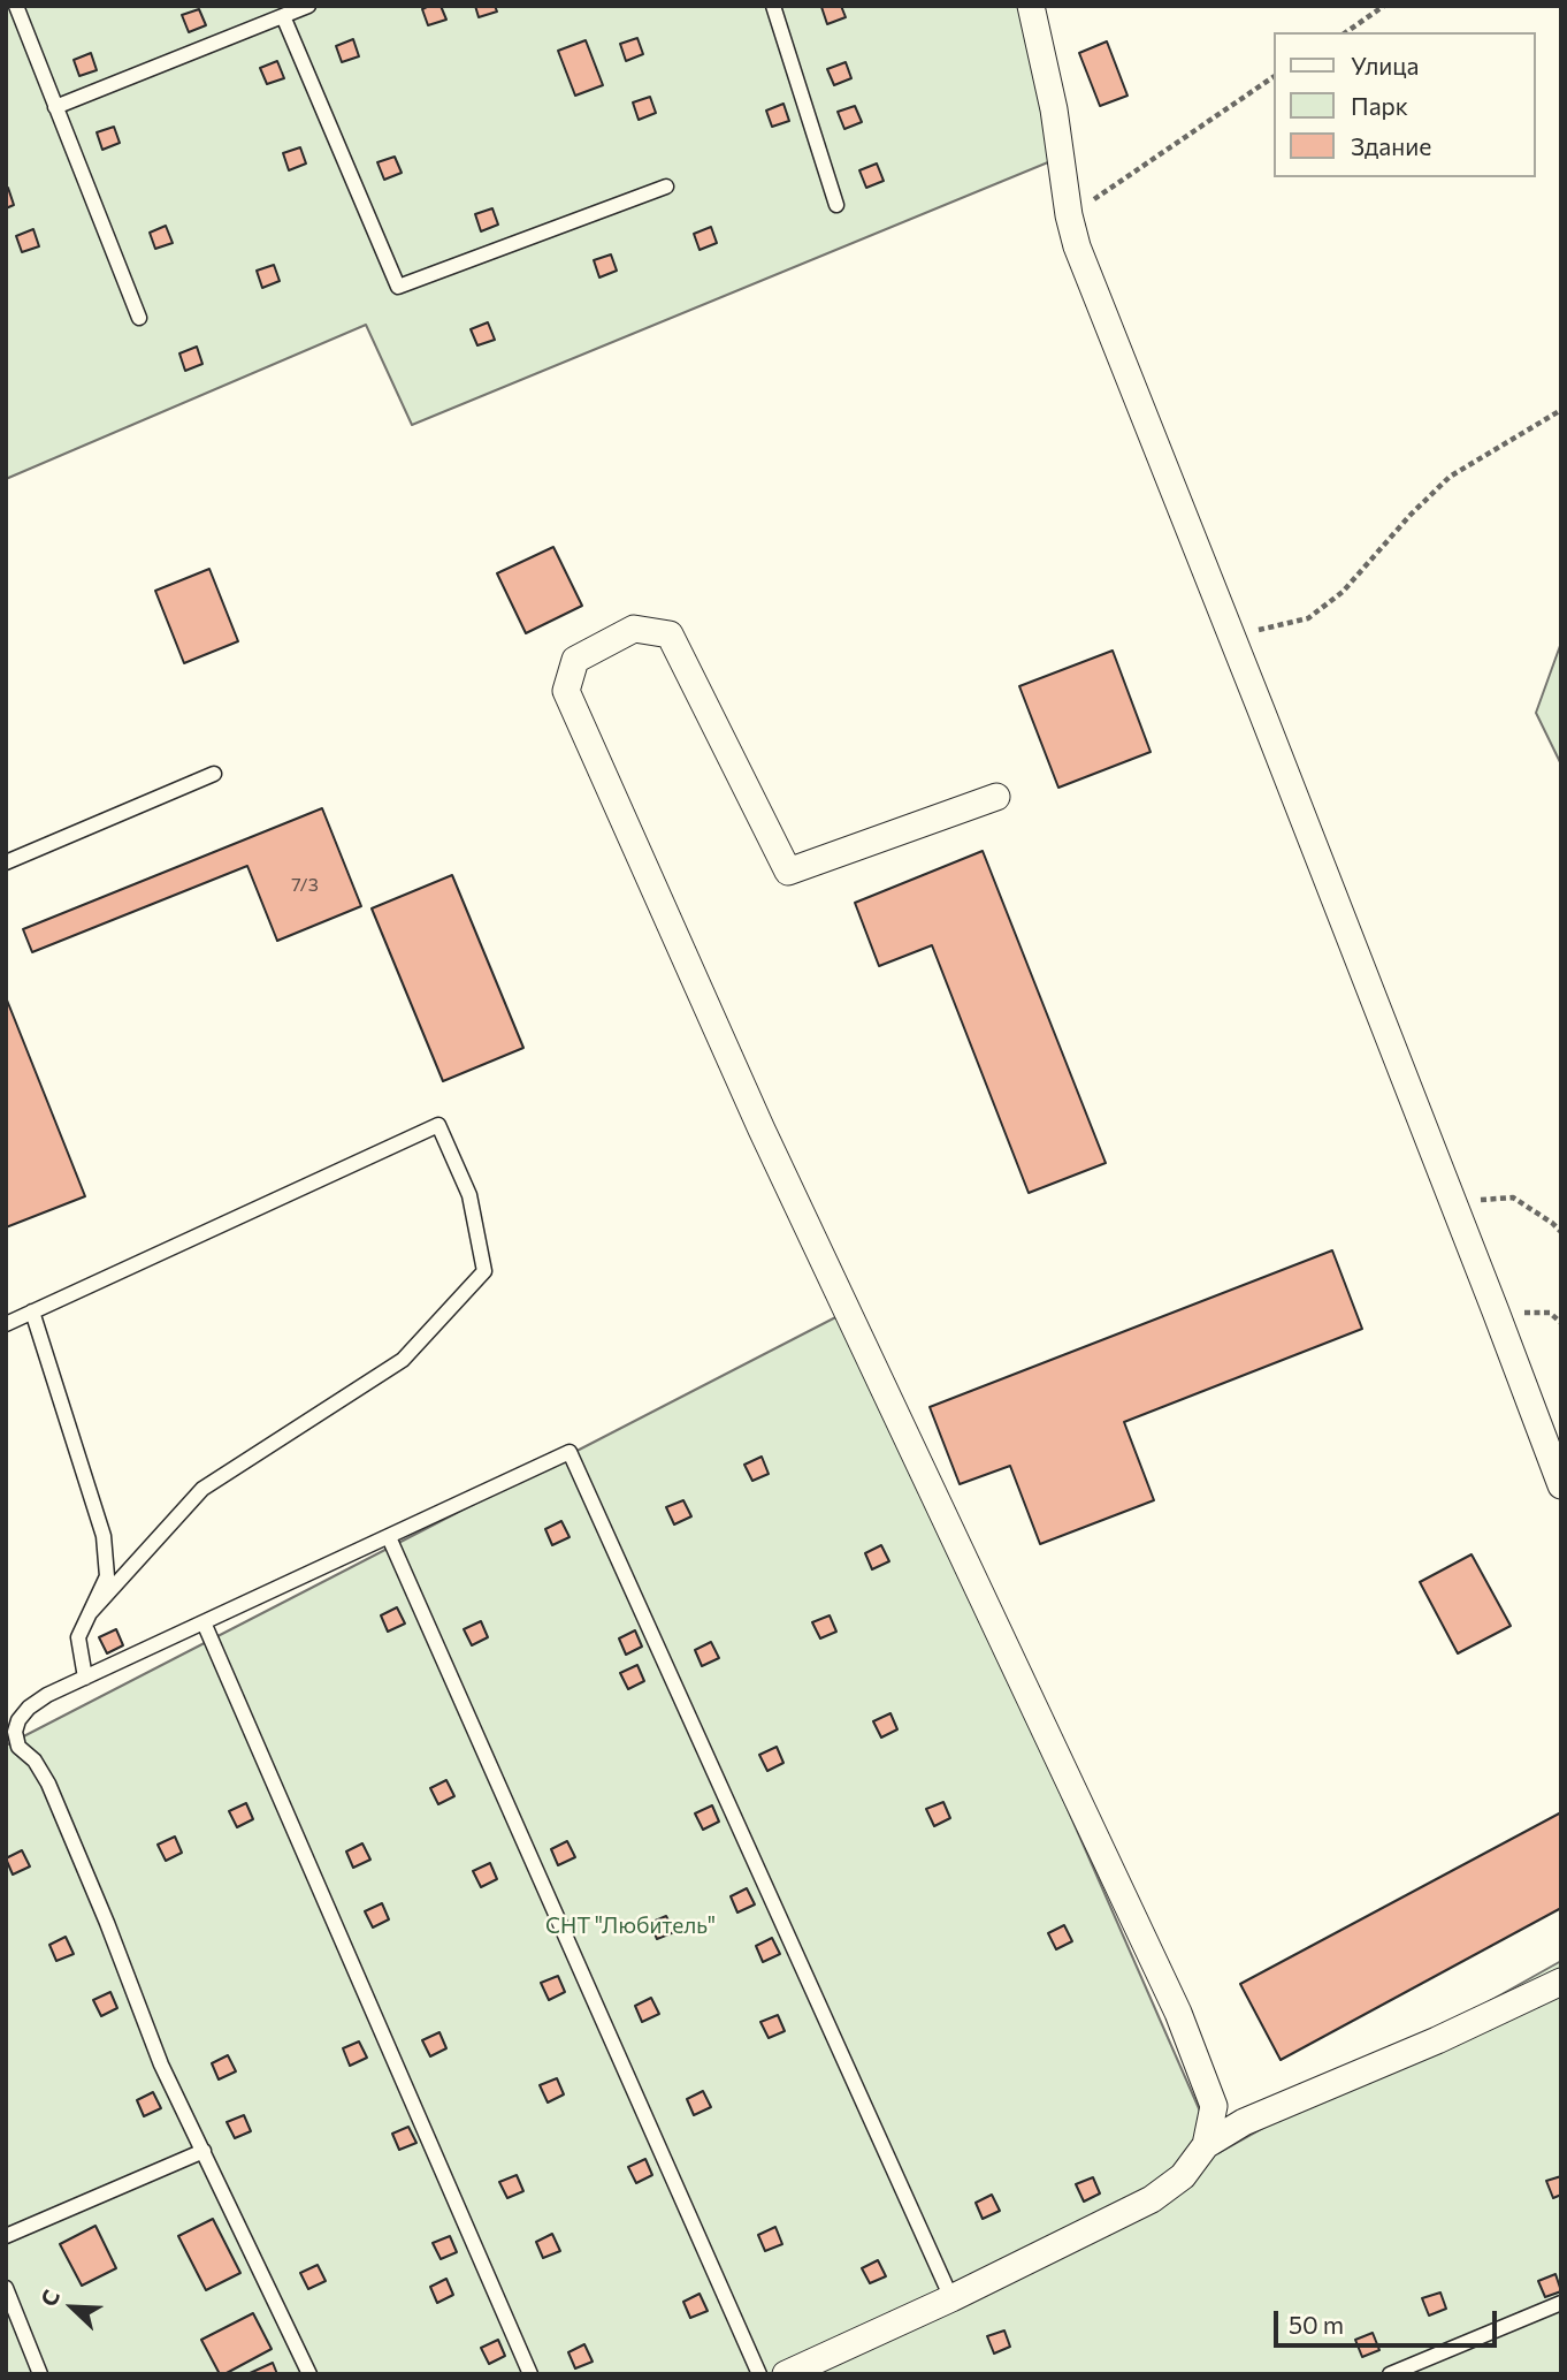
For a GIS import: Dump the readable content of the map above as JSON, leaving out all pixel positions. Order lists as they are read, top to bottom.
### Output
{
  "parks": ["СНТ \"Любитель\""],
  "house_numbers": ["7/3"],
  "legend": ["Улица", "Парк", "Здание"],
  "scale_bar": "50 m",
  "north": "top left"
}
